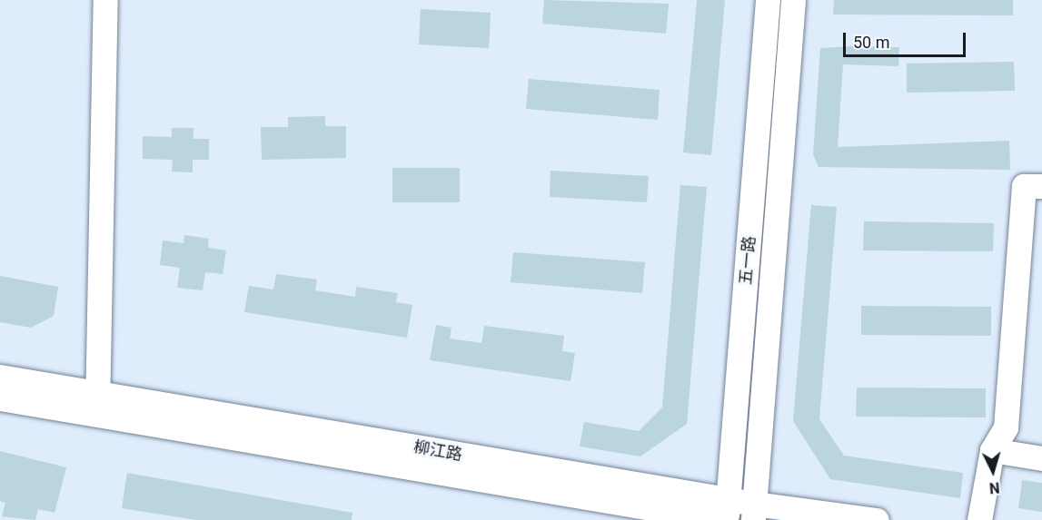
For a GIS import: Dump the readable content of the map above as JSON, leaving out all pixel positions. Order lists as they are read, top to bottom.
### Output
{
  "streets": {
    "street": ["五一路", "柳江路"]
  },
  "crossings": [
    ["五一路", "柳江路"]
  ],
  "scale_bar": "50 m",
  "north": "bottom"
}
